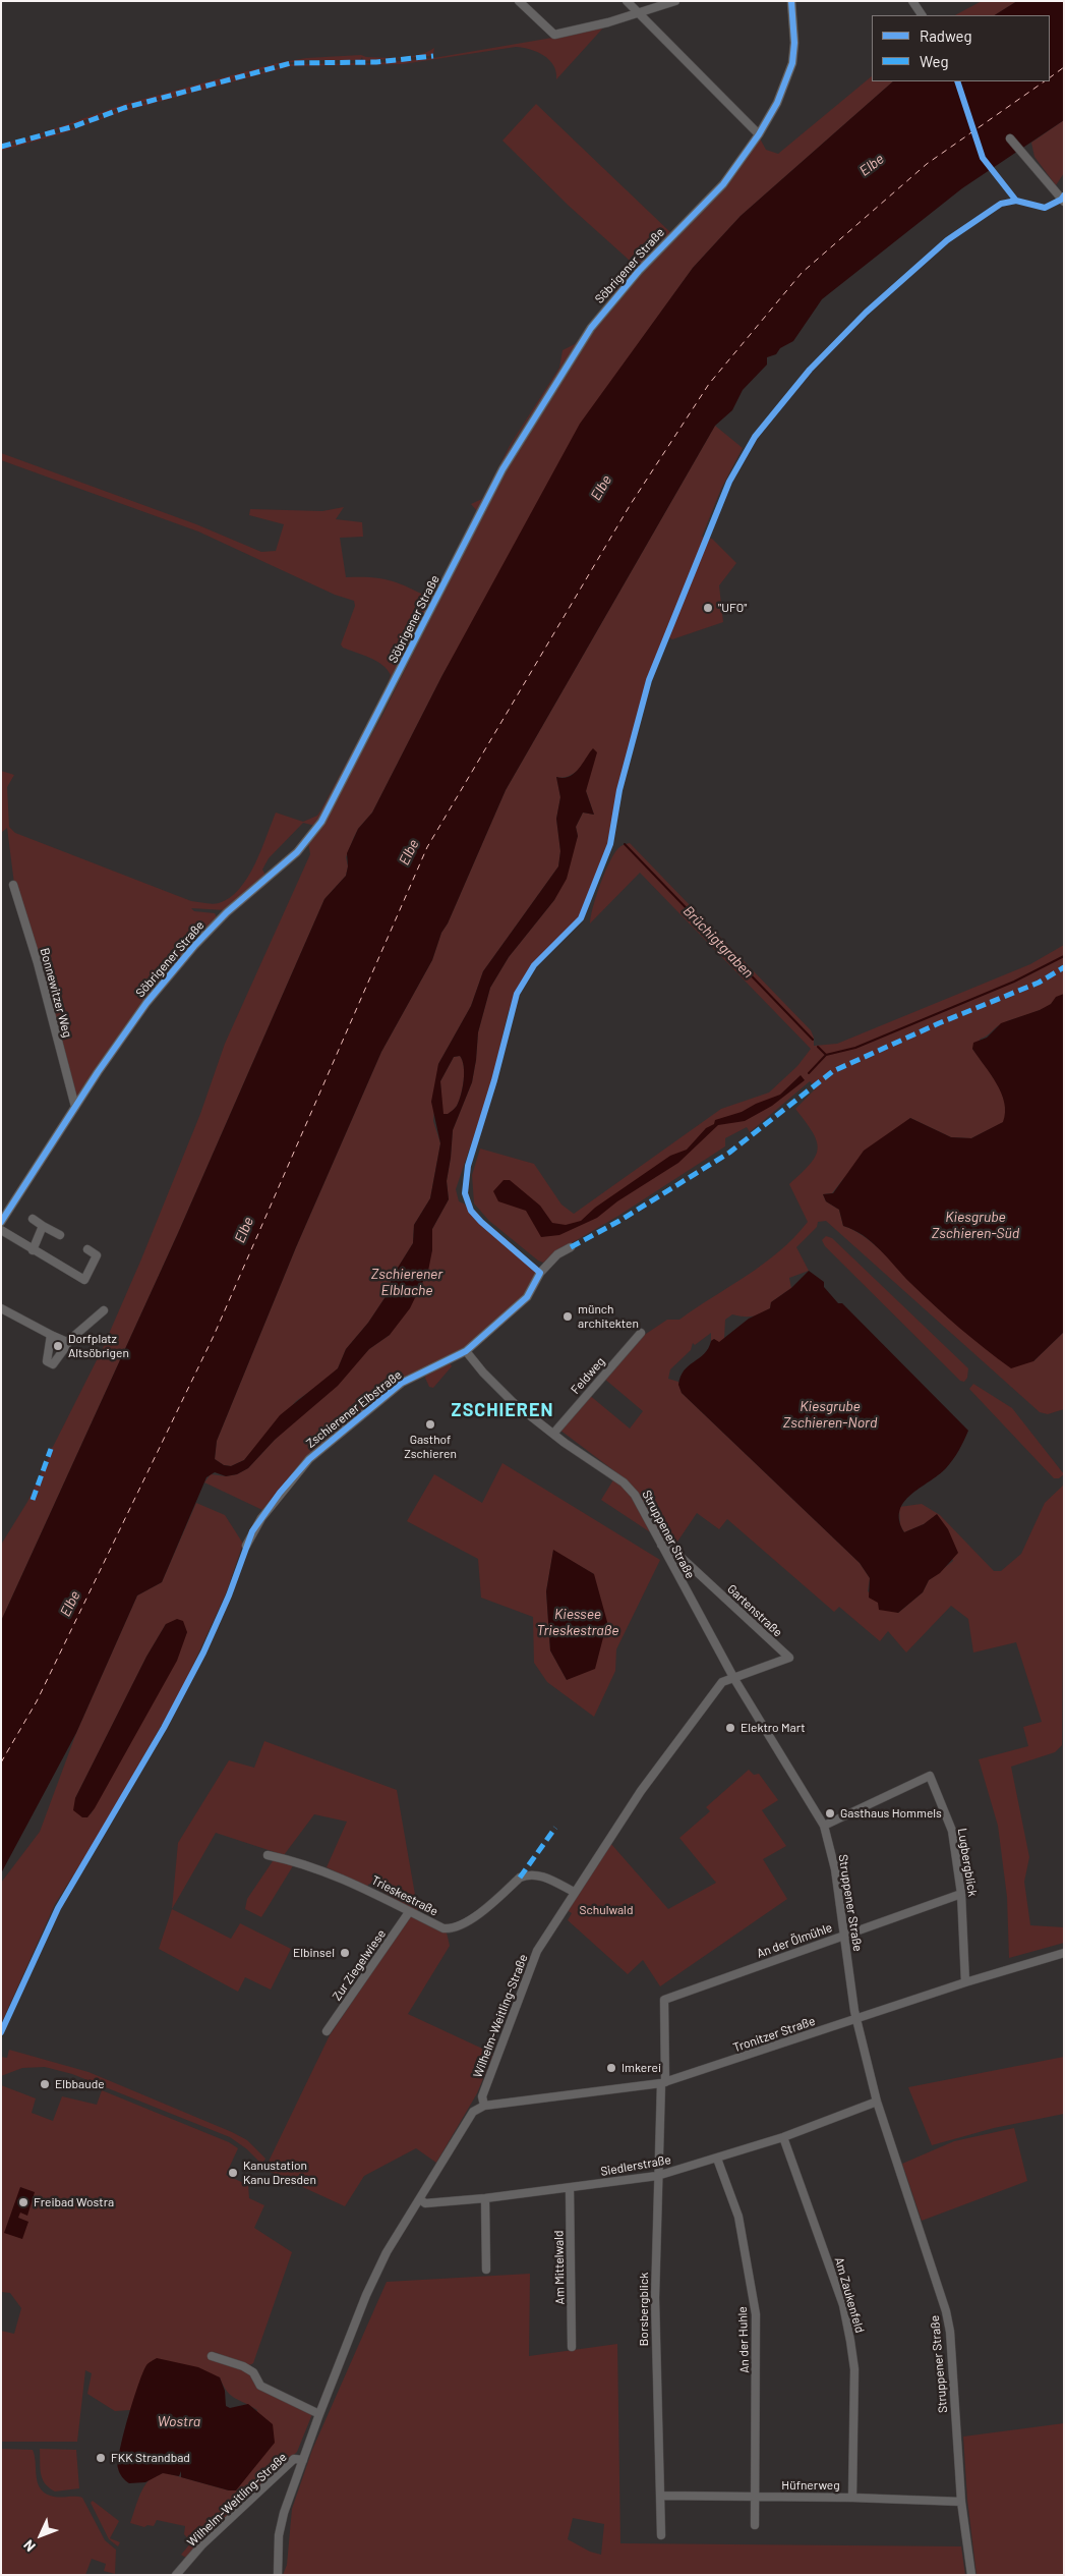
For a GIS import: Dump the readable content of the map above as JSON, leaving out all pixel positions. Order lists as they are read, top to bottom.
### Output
{
  "streets": {
    "street": [
      "Söbrigener Straße",
      "Bonnewitzer Weg",
      "Feldweg",
      "Zschierener Elbstraße",
      "Struppener Straße",
      "Gartenstraße",
      "Lugbergblick",
      "Trieskestraße",
      "An der Ölmühle",
      "Zur Ziegelwiese",
      "Wilhelm-Weitling-Straße",
      "Tronitzer Straße",
      "Siedlerstraße",
      "Am Mittelwald",
      "Am Zaukenfeld",
      "Borsbergblick",
      "An der Huhle",
      "Hüfnerweg"
    ]
  },
  "crossings": [
    ["Söbrigener Straße", "Bonnewitzer Weg"],
    ["Feldweg", "Struppener Straße"],
    ["Zschierener Elbstraße", "Struppener Straße"],
    ["Struppener Straße", "Gartenstraße"],
    ["Struppener Straße", "Lugbergblick"],
    ["Struppener Straße", "An der Ölmühle"],
    ["Struppener Straße", "Wilhelm-Weitling-Straße"],
    ["Struppener Straße", "Tronitzer Straße"],
    ["Struppener Straße", "Siedlerstraße"],
    ["Struppener Straße", "Hüfnerweg"],
    ["Gartenstraße", "Wilhelm-Weitling-Straße"],
    ["Lugbergblick", "An der Ölmühle"],
    ["Lugbergblick", "Tronitzer Straße"],
    ["Trieskestraße", "Zur Ziegelwiese"],
    ["Trieskestraße", "Wilhelm-Weitling-Straße"],
    ["An der Ölmühle", "Borsbergblick"],
    ["Wilhelm-Weitling-Straße", "Tronitzer Straße"],
    ["Wilhelm-Weitling-Straße", "Siedlerstraße"],
    ["Tronitzer Straße", "Borsbergblick"],
    ["Siedlerstraße", "Am Mittelwald"],
    ["Siedlerstraße", "Am Zaukenfeld"],
    ["Siedlerstraße", "Borsbergblick"],
    ["Siedlerstraße", "An der Huhle"],
    ["Am Zaukenfeld", "Hüfnerweg"],
    ["Borsbergblick", "Hüfnerweg"],
    ["An der Huhle", "Hüfnerweg"]
  ],
  "districts": ["ZSCHIEREN"],
  "water": [
    "Elbe",
    "Brüchigtgraben",
    "Kiesgrube Zschieren-Süd",
    "Zschierener Elblache",
    "Kiesgrube Zschieren-Nord",
    "Kiessee Trieskestraße",
    "Wostra"
  ],
  "parks": ["Schulwald"],
  "places": [
    "\"UFO\"",
    "münch architekten",
    "Dorfplatz Altsöbrigen",
    "Gasthof Zschieren",
    "Elektro Mart",
    "Gasthaus Hommels",
    "Elbinsel",
    "Imkerei",
    "Elbbaude",
    "Kanustation Kanu Dresden",
    "Freibad Wostra",
    "FKK Strandbad"
  ],
  "legend": ["Radweg", "Weg"],
  "north": "bottom left"
}
